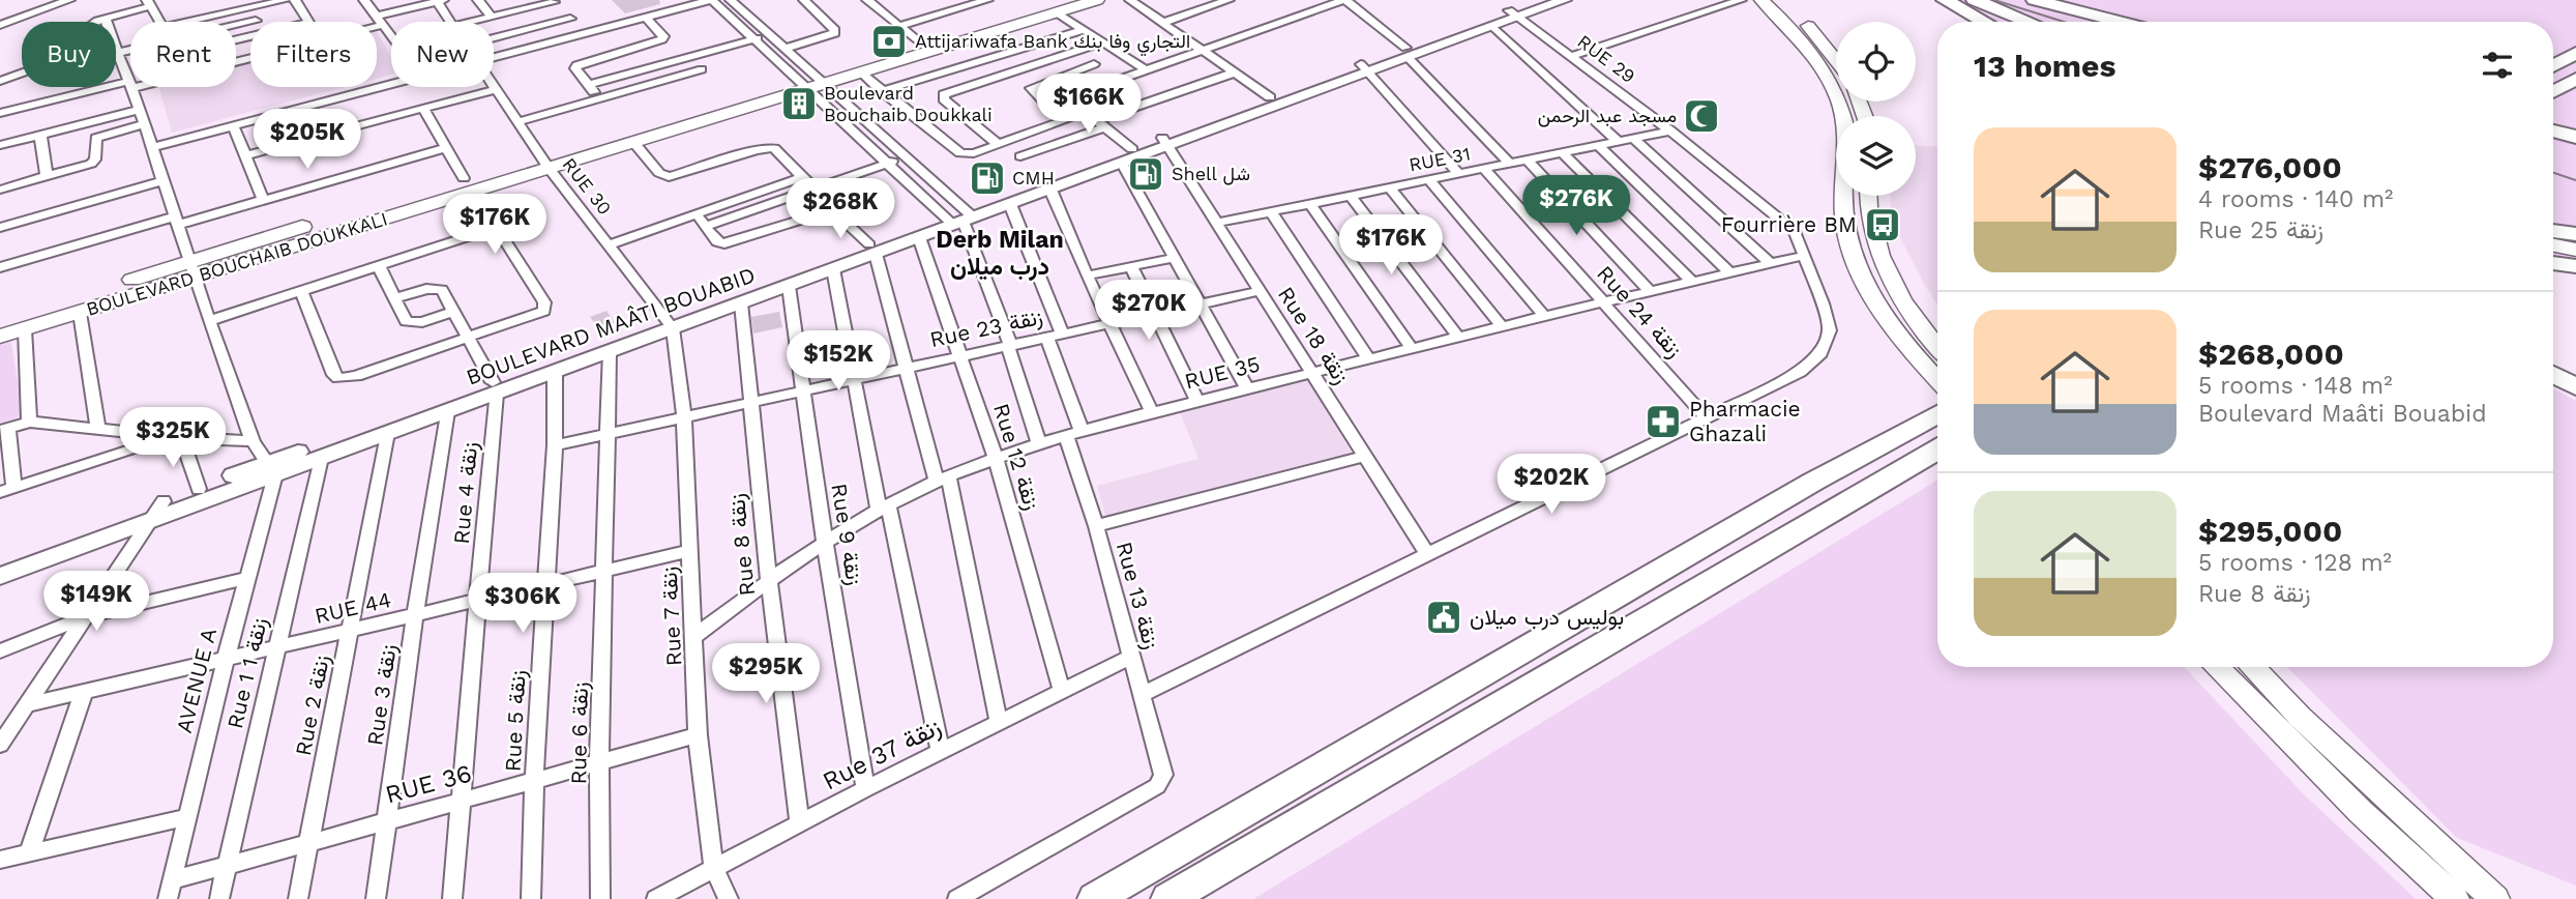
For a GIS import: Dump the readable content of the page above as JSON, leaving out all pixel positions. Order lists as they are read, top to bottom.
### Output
{
  "streets": {
    "main road": ["BOULEVARD BOUCHAIB DOUKKALI"],
    "street": [
      "RUE 29",
      "RUE 31",
      "RUE 30",
      "Rue 24 زنقة",
      "BOULEVARD MAÂTI BOUABID",
      "Rue 23 زنقة",
      "Rue 18 زنقة",
      "RUE 35",
      "Rue 12 زنقة",
      "Rue 4 زنقة",
      "Rue 9 زنقة",
      "Rue 8 زنقة",
      "Rue 13 زنقة",
      "RUE 44",
      "Rue 7 زنقة",
      "Rue 1 زنقة 1",
      "AVENUE A",
      "Rue 3 زنقة",
      "Rue 2 زنقة",
      "Rue 5 زنقة",
      "Rue 6 زنقة",
      "Rue 37 زنقة",
      "RUE 36"
    ]
  },
  "crossings": [
    ["RUE 29", "RUE 31"],
    ["RUE 29", "Rue 24 زنقة"],
    ["RUE 29", "BOULEVARD MAÂTI BOUABID"],
    ["RUE 29", "Rue 18 زنقة"],
    ["RUE 29", "RUE 35"],
    ["RUE 29", "Rue 13 زنقة"],
    ["RUE 31", "Rue 24 زنقة"],
    ["RUE 31", "Rue 18 زنقة"],
    ["RUE 30", "BOULEVARD BOUCHAIB DOUKKALI"],
    ["RUE 30", "BOULEVARD MAÂTI BOUABID"],
    ["RUE 30", "Rue 7 زنقة"],
    ["Rue 24 زنقة", "RUE 35"],
    ["BOULEVARD MAÂTI BOUABID", "Rue 18 زنقة"],
    ["BOULEVARD MAÂTI BOUABID", "Rue 12 زنقة"],
    ["BOULEVARD MAÂTI BOUABID", "Rue 4 زنقة"],
    ["BOULEVARD MAÂTI BOUABID", "Rue 9 زنقة"],
    ["BOULEVARD MAÂTI BOUABID", "Rue 8 زنقة"],
    ["BOULEVARD MAÂTI BOUABID", "Rue 7 زنقة"],
    ["BOULEVARD MAÂTI BOUABID", "Rue 1 زنقة 1"],
    ["BOULEVARD MAÂTI BOUABID", "AVENUE A"],
    ["BOULEVARD MAÂTI BOUABID", "Rue 3 زنقة"],
    ["BOULEVARD MAÂTI BOUABID", "Rue 2 زنقة"],
    ["BOULEVARD MAÂTI BOUABID", "Rue 5 زنقة"],
    ["BOULEVARD MAÂTI BOUABID", "Rue 6 زنقة"],
    ["Rue 23 زنقة", "Rue 18 زنقة"],
    ["Rue 23 زنقة", "Rue 12 زنقة"],
    ["Rue 23 زنقة", "Rue 9 زنقة"],
    ["Rue 23 زنقة", "Rue 8 زنقة"],
    ["Rue 23 زنقة", "Rue 13 زنقة"],
    ["Rue 23 زنقة", "Rue 7 زنقة"],
    ["Rue 23 زنقة", "Rue 5 زنقة"],
    ["Rue 23 زنقة", "Rue 6 زنقة"],
    ["Rue 18 زنقة", "RUE 35"],
    ["RUE 35", "Rue 12 زنقة"],
    ["RUE 35", "Rue 9 زنقة"],
    ["RUE 35", "Rue 8 زنقة"],
    ["RUE 35", "Rue 13 زنقة"],
    ["RUE 35", "Rue 7 زنقة"],
    ["Rue 12 زنقة", "Rue 37 زنقة"],
    ["Rue 4 زنقة", "RUE 44"],
    ["Rue 4 زنقة", "RUE 36"],
    ["Rue 9 زنقة", "Rue 37 زنقة"],
    ["Rue 8 زنقة", "Rue 37 زنقة"],
    ["Rue 13 زنقة", "Rue 37 زنقة"],
    ["RUE 44", "Rue 7 زنقة"],
    ["RUE 44", "Rue 1 زنقة 1"],
    ["RUE 44", "AVENUE A"],
    ["RUE 44", "Rue 3 زنقة"],
    ["RUE 44", "Rue 2 زنقة"],
    ["RUE 44", "Rue 5 زنقة"],
    ["RUE 44", "Rue 6 زنقة"],
    ["Rue 7 زنقة", "Rue 37 زنقة"],
    ["Rue 7 زنقة", "RUE 36"],
    ["Rue 1 زنقة 1", "RUE 36"],
    ["AVENUE A", "RUE 36"],
    ["Rue 3 زنقة", "RUE 36"],
    ["Rue 2 زنقة", "RUE 36"],
    ["Rue 5 زنقة", "RUE 36"],
    ["Rue 6 زنقة", "RUE 36"]
  ],
  "districts": ["Derb Milan درب ميلان"],
  "places": {
    "bank": ["Attijariwafa Bank التجاري وفا بنك"],
    "building": ["Boulevard Bouchaib Doukkali"],
    "mosque": ["مسجد عبد الرحمن"],
    "fuel station": ["Shell شل", "CMH"],
    "bus stop": ["Fourrière BM"],
    "pharmacy": ["Pharmacie Ghazali"],
    "public building": ["بوليس درب ميلان"]
  },
  "page": {
    "chip": [
      "Buy",
      "Rent",
      "Filters",
      "New"
    ],
    "heading": "13 homes",
    "price": [
      "$166K",
      "$205K",
      "$276K",
      "$268K",
      "$176K",
      "$176K",
      "$270K",
      "$152K",
      "$325K",
      "$202K",
      "$149K",
      "$306K",
      "$295K"
    ],
    "list": [
      {
        "name": "$276,000",
        "note": "4 rooms · 140 m² · Rue 25 زنقة"
      },
      {
        "name": "$268,000",
        "note": "5 rooms · 148 m² · Boulevard Maâti Bouabid"
      },
      {
        "name": "$295,000",
        "note": "5 rooms · 128 m² · Rue 8 زنقة"
      }
    ]
  }
}
